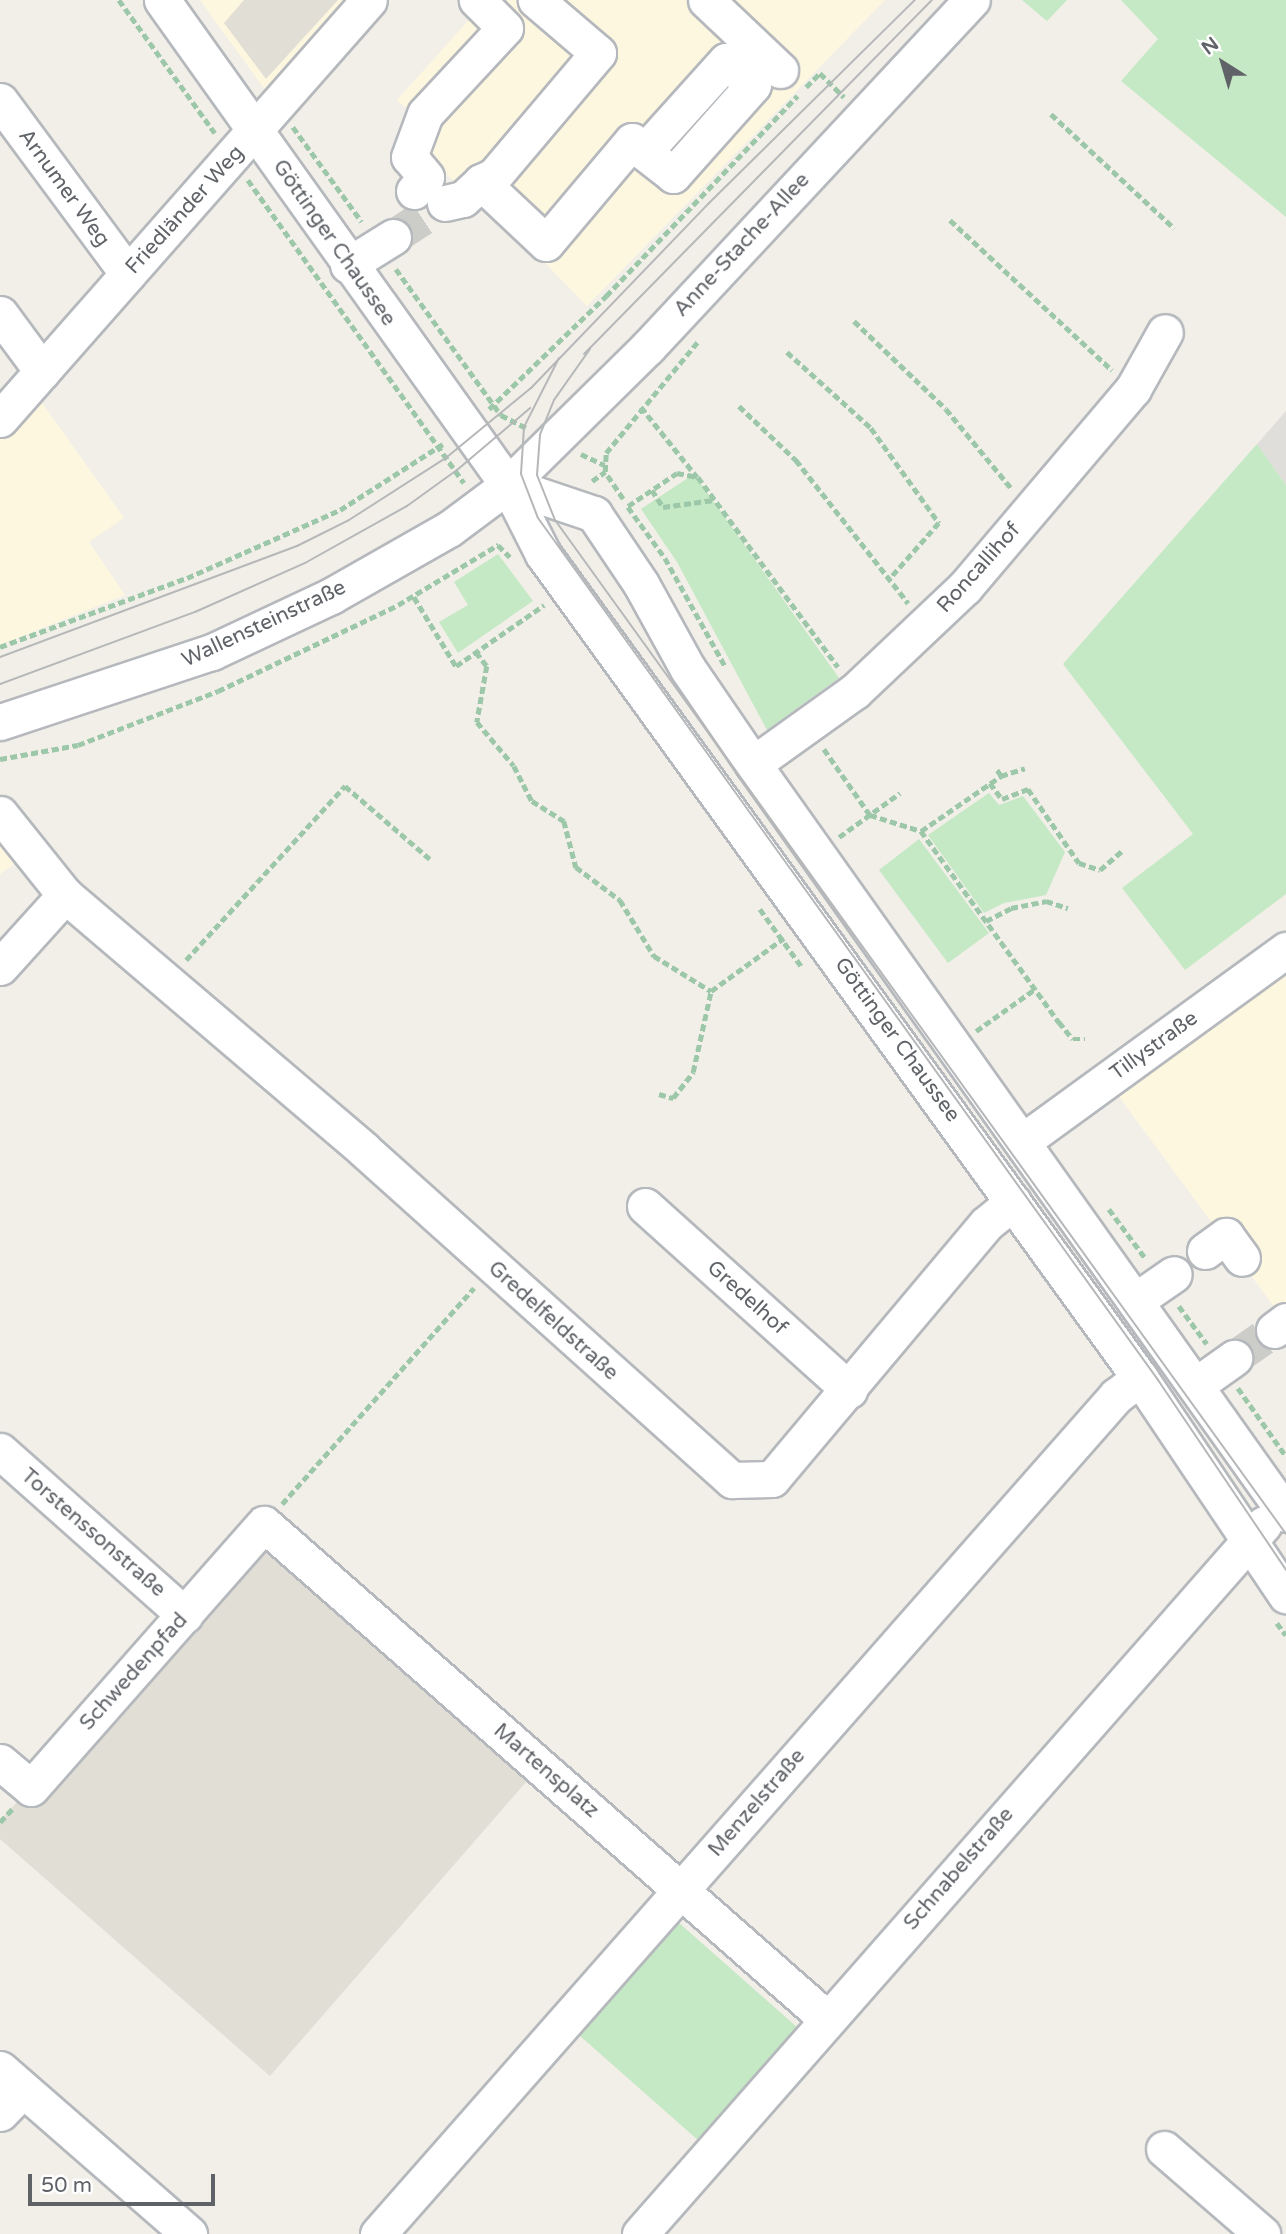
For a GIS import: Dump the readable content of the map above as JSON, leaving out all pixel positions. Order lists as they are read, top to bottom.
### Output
{
  "streets": {
    "street": [
      "Arnumer Weg",
      "Friedländer Weg",
      "Göttinger Chaussee",
      "Anne-Stache-Allee",
      "Roncallihof",
      "Wallensteinstraße",
      "Tillystraße",
      "Gredelhof",
      "Gredelfeldstraße",
      "Torstenssonstraße",
      "Schwedenpfad",
      "Martensplatz",
      "Menzelstraße",
      "Schnabelstraße"
    ]
  },
  "crossings": [
    ["Arnumer Weg", "Friedländer Weg"],
    ["Friedländer Weg", "Göttinger Chaussee"],
    ["Göttinger Chaussee", "Anne-Stache-Allee"],
    ["Göttinger Chaussee", "Roncallihof"],
    ["Göttinger Chaussee", "Wallensteinstraße"],
    ["Göttinger Chaussee", "Tillystraße"],
    ["Göttinger Chaussee", "Gredelfeldstraße"],
    ["Göttinger Chaussee", "Menzelstraße"],
    ["Göttinger Chaussee", "Schnabelstraße"],
    ["Anne-Stache-Allee", "Wallensteinstraße"],
    ["Gredelhof", "Gredelfeldstraße"],
    ["Torstenssonstraße", "Schwedenpfad"],
    ["Schwedenpfad", "Martensplatz"],
    ["Martensplatz", "Menzelstraße"],
    ["Martensplatz", "Schnabelstraße"]
  ],
  "scale_bar": "50 m",
  "north": "top left"
}
